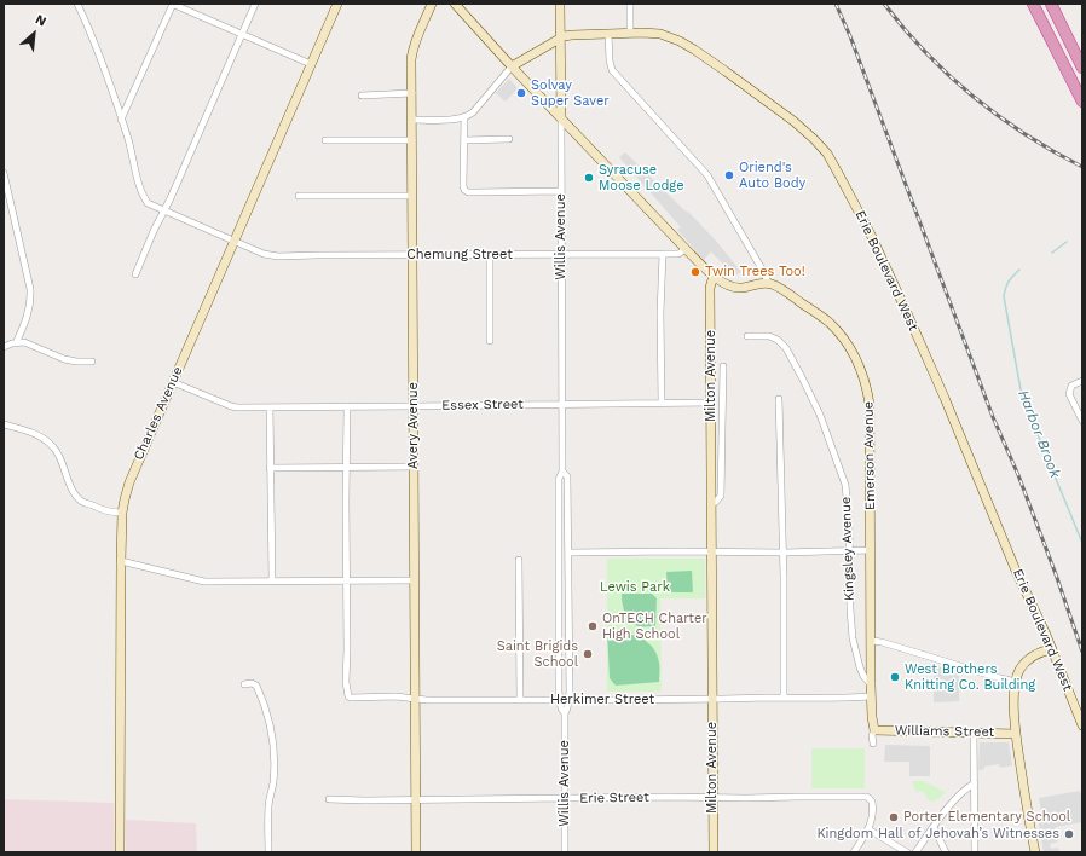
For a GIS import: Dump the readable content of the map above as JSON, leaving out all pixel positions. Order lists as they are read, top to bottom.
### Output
{
  "streets": {
    "street": [
      "Willis Avenue",
      "Chemung Street",
      "Erie Boulevard West",
      "Milton Avenue",
      "Essex Street",
      "Charles Avenue",
      "Avery Avenue",
      "Emerson Avenue",
      "Kingsley Avenue",
      "Herkimer Street",
      "Williams Street",
      "Erie Street"
    ]
  },
  "crossings": [
    ["Willis Avenue", "Chemung Street"],
    ["Willis Avenue", "Erie Boulevard West"],
    ["Willis Avenue", "Essex Street"],
    ["Willis Avenue", "Herkimer Street"],
    ["Willis Avenue", "Erie Street"],
    ["Chemung Street", "Charles Avenue"],
    ["Chemung Street", "Avery Avenue"],
    ["Milton Avenue", "Essex Street"],
    ["Milton Avenue", "Herkimer Street"],
    ["Milton Avenue", "Erie Street"],
    ["Essex Street", "Charles Avenue"],
    ["Essex Street", "Avery Avenue"],
    ["Avery Avenue", "Herkimer Street"],
    ["Avery Avenue", "Erie Street"],
    ["Emerson Avenue", "Kingsley Avenue"],
    ["Emerson Avenue", "Herkimer Street"],
    ["Emerson Avenue", "Williams Street"]
  ],
  "water": ["Harbor Brook"],
  "parks": ["Lewis Park"],
  "places": [
    "Solvay Super Saver",
    "Oriend's Auto Body",
    "Syracuse Moose Lodge",
    "Twin Trees Too!",
    "OnTECH Charter High School",
    "Saint Brigids School",
    "West Brothers Knitting Co. Building",
    "Porter Elementary School",
    "Kingdom Hall of Jehovah’s Witnesses"
  ],
  "north": "top right"
}
